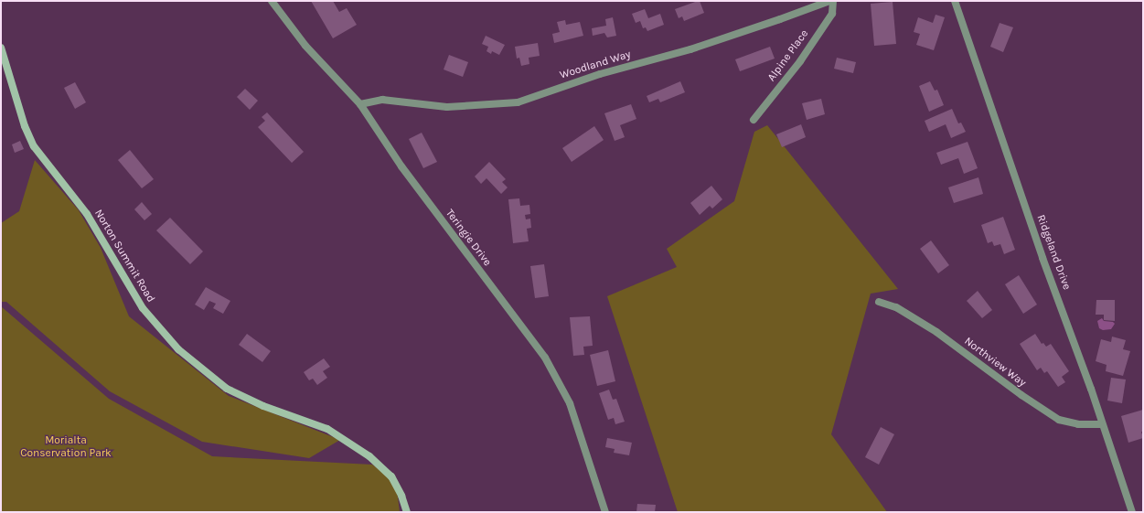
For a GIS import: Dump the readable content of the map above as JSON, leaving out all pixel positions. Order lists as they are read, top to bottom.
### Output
{
  "streets": {
    "main road": ["Norton Summit Road"],
    "street": [
      "Alpine Place",
      "Woodland Way",
      "Teringie Drive",
      "Ridgeland Drive",
      "Northview Way"
    ]
  },
  "crossings": [
    ["Woodland Way", "Teringie Drive"],
    ["Ridgeland Drive", "Northview Way"]
  ],
  "parks": ["Morialta Conservation Park"]
}
